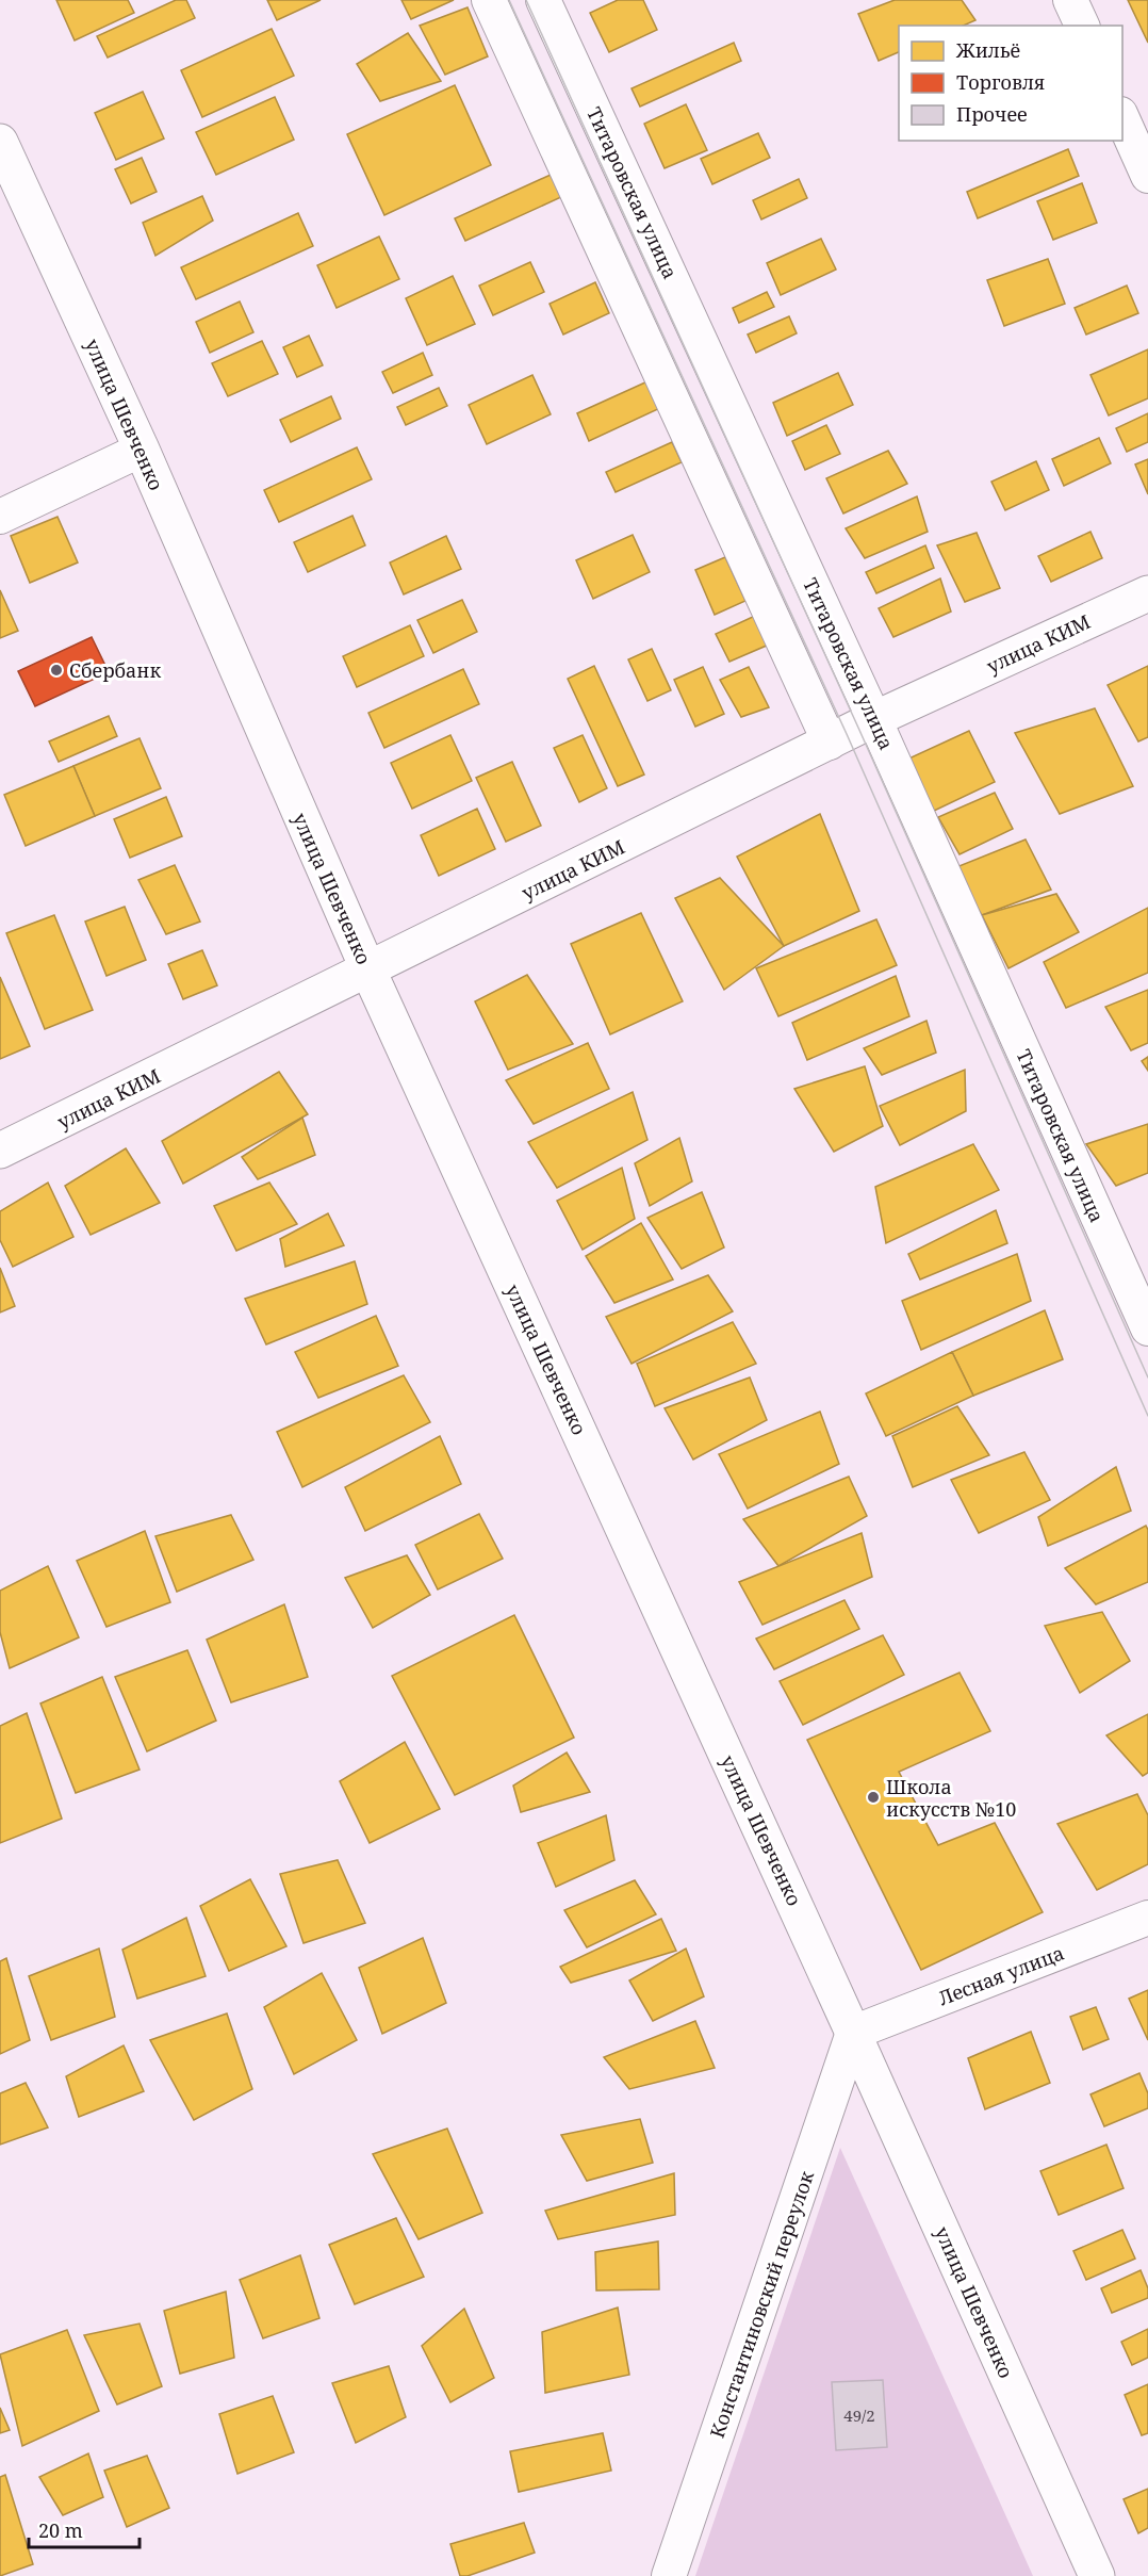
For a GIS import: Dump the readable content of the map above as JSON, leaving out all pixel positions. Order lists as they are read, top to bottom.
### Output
{
  "streets": {
    "street": [
      "Титаровская улица",
      "улица Шевченко",
      "улица КИМ",
      "Лесная улица",
      "Константиновский переулок"
    ]
  },
  "crossings": [
    ["Титаровская улица", "улица КИМ"],
    ["улица Шевченко", "улица КИМ"],
    ["улица Шевченко", "Лесная улица"],
    ["улица Шевченко", "Константиновский переулок"],
    ["Лесная улица", "Константиновский переулок"]
  ],
  "places": ["Сбербанк", "Школа искусств №10"],
  "house_numbers": ["49/2"],
  "legend": ["Жильё", "Торговля", "Прочее"],
  "scale_bar": "20 m"
}
